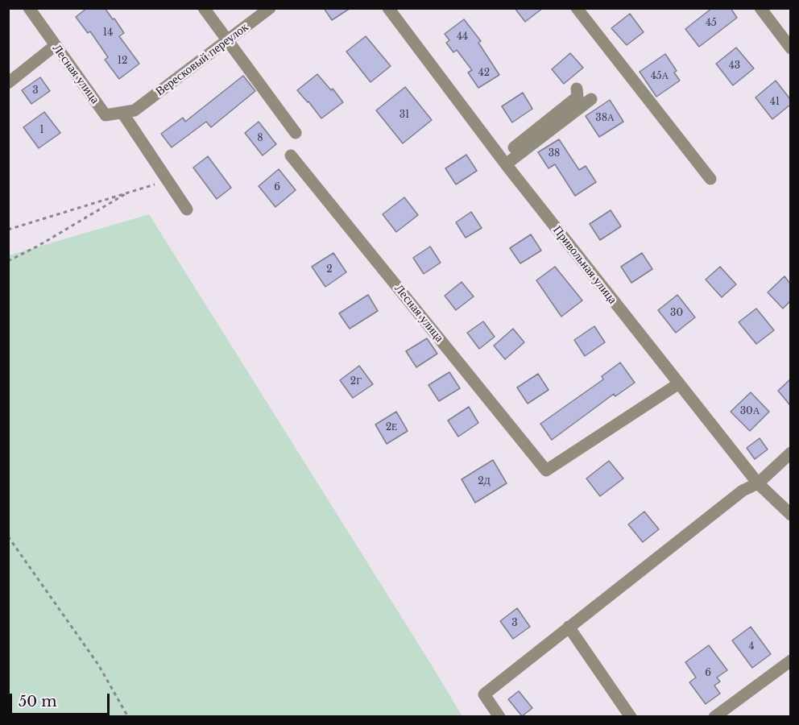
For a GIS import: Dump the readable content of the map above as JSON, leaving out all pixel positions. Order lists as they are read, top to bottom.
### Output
{
  "streets": {
    "street": ["Вересковый переулок", "Лесная улица", "Привольная улица"]
  },
  "crossings": [
    ["Вересковый переулок", "Лесная улица"],
    ["Лесная улица", "Привольная улица"]
  ],
  "house_numbers": [
    "45",
    "14",
    "44",
    "12",
    "43",
    "42",
    "45А",
    "3",
    "41",
    "31",
    "38А",
    "1",
    "8",
    "38",
    "6",
    "2",
    "30",
    "2Г",
    "30А",
    "2Е",
    "2Д",
    "3",
    "4",
    "6"
  ],
  "scale_bar": "50 m"
}
